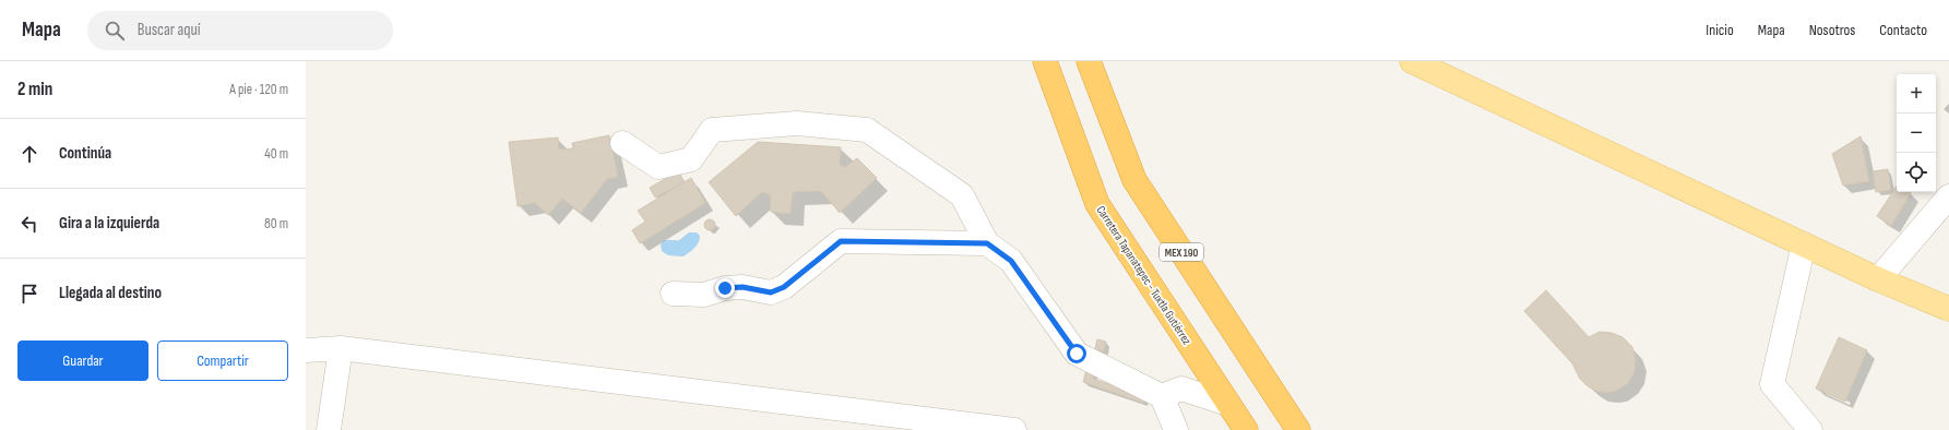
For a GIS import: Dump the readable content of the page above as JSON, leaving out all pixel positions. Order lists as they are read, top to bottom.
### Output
{
  "streets": {
    "highway": ["MEX 190", "Carretera Tapanatepec - Tuxtla Gutiérrez"]
  },
  "page": {
    "header": "Mapa",
    "search": "Buscar aquí",
    "nav": [
      "Inicio",
      "Mapa",
      "Nosotros",
      "Contacto"
    ],
    "heading": ["2 min", "A pie · 120 m"],
    "map_buttons": ["+", "−"],
    "list": [
      ["Continúa", "40 m"],
      ["Gira a la izquierda", "80 m"],
      "Llegada al destino"
    ],
    "buttons": ["Guardar", "Compartir"]
  }
}
